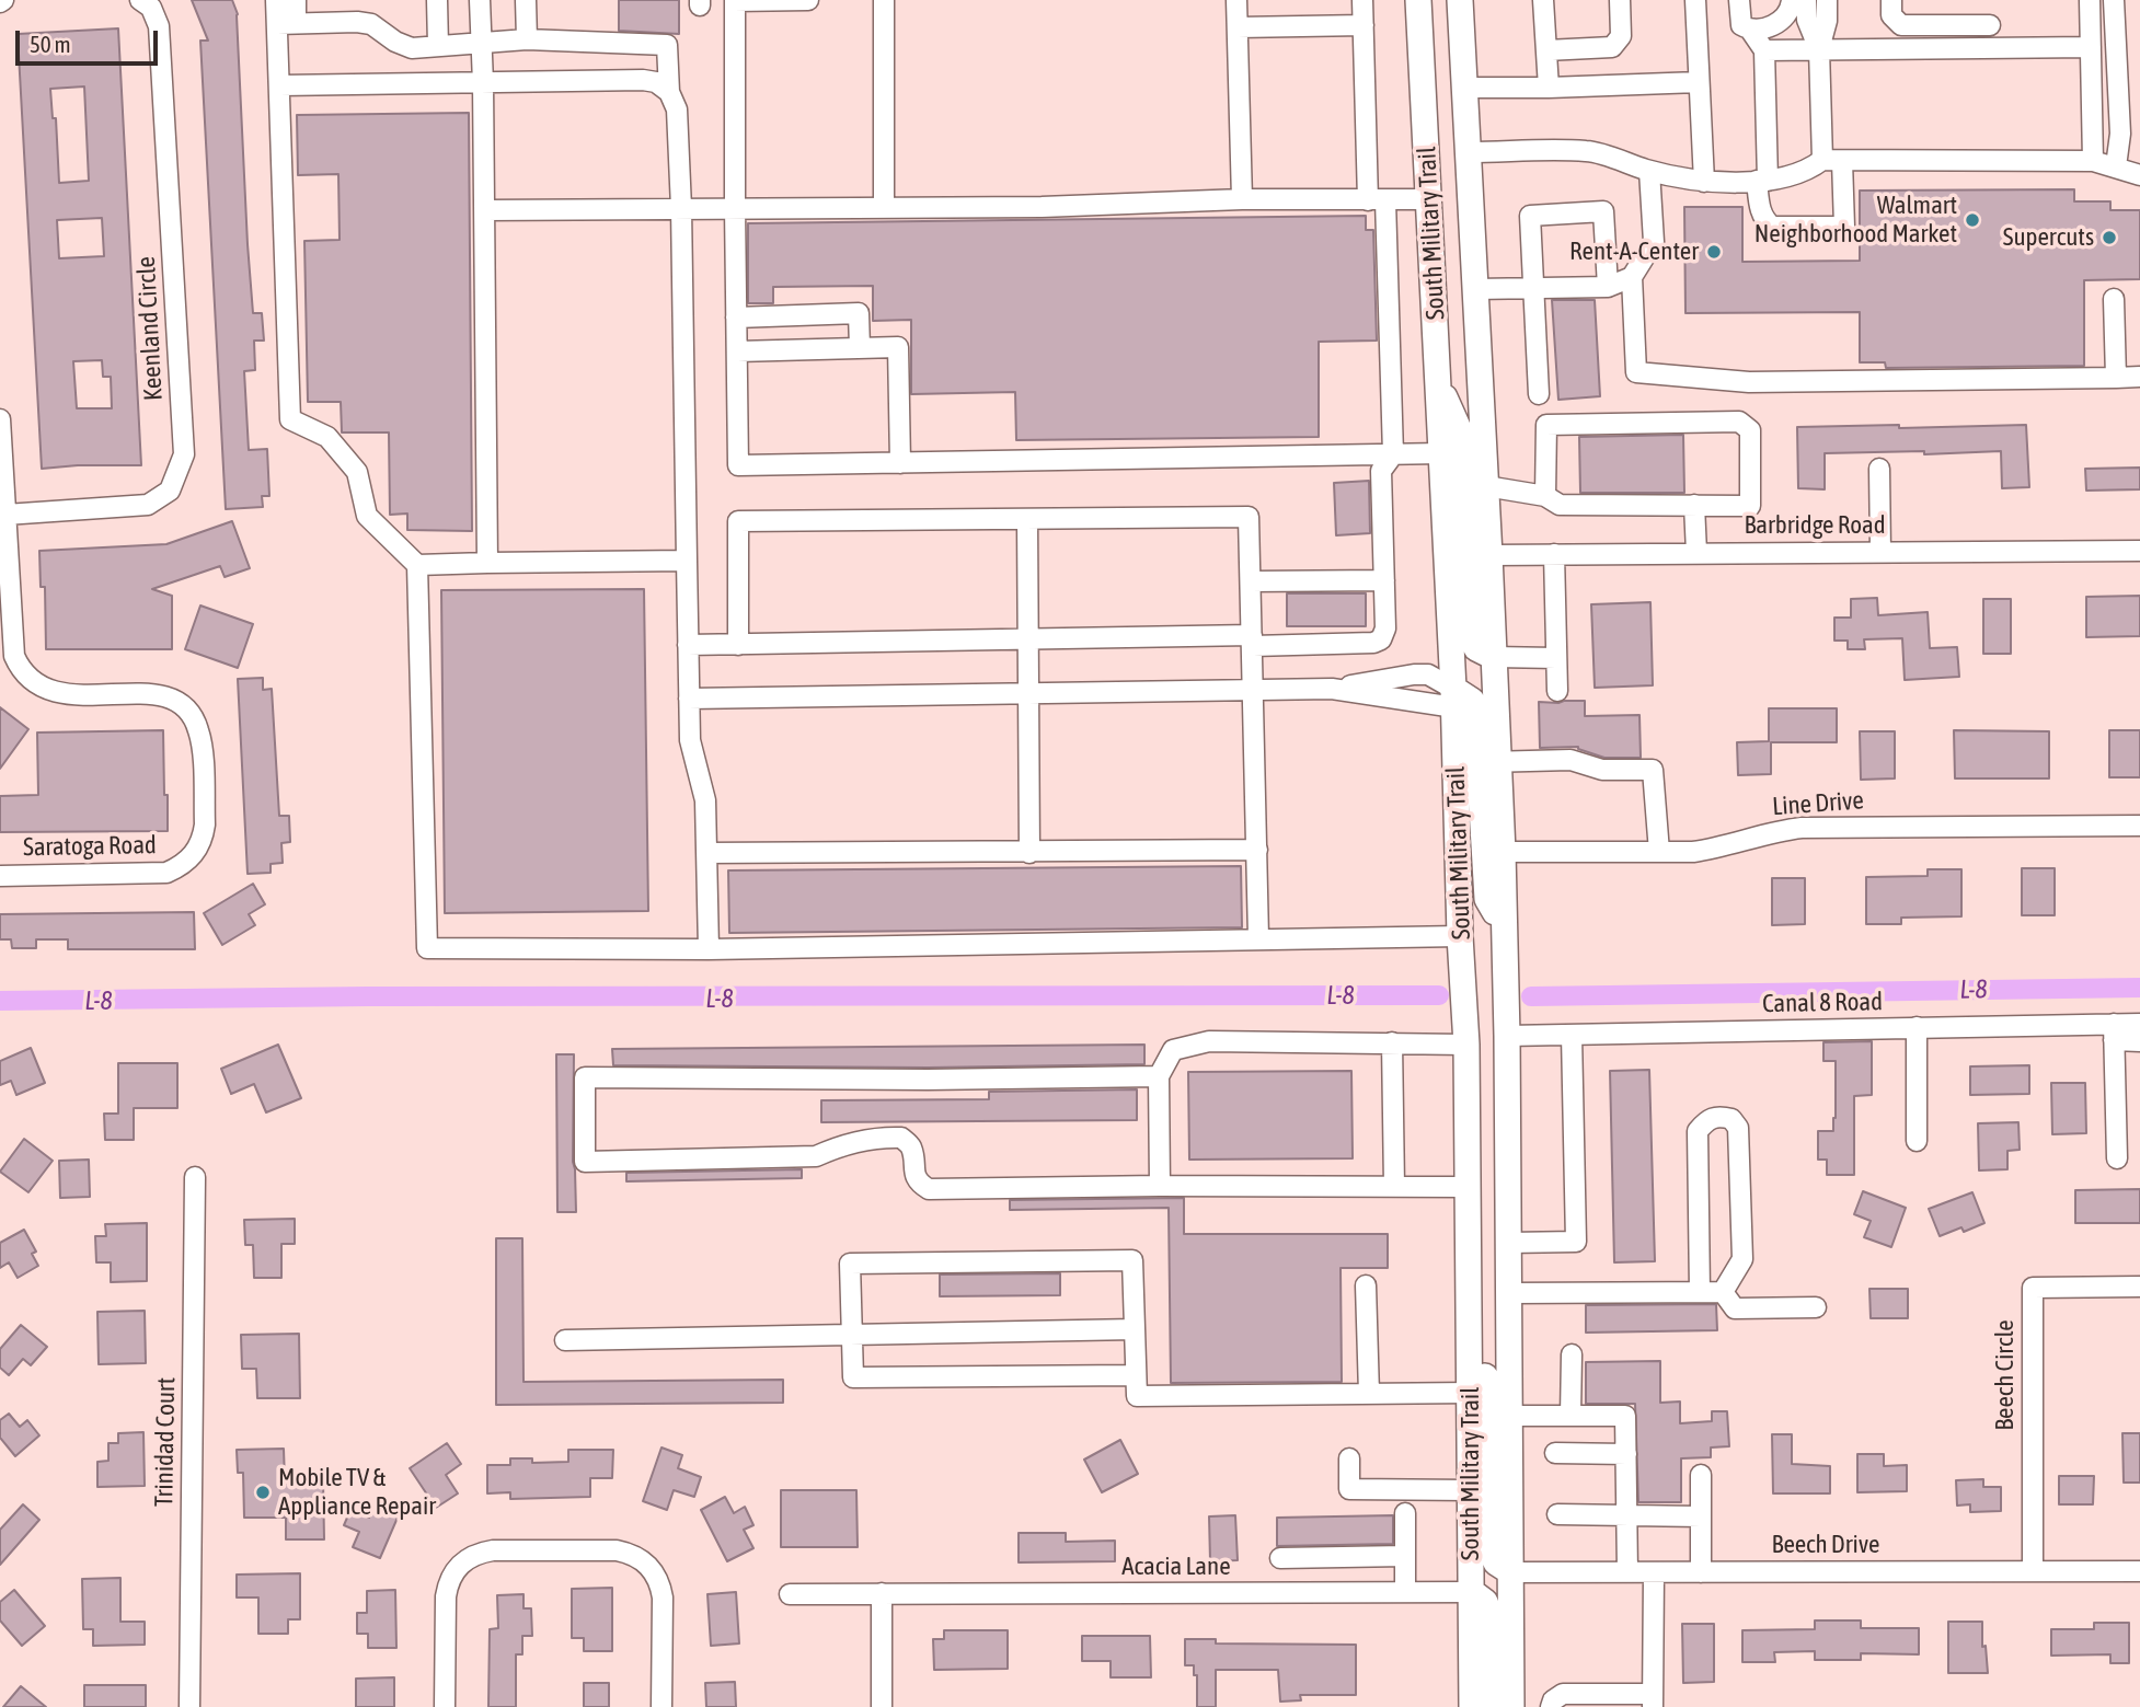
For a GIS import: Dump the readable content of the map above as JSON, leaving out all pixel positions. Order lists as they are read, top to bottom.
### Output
{
  "streets": {
    "main road": ["South Military Trail"],
    "street": [
      "Keenland Circle",
      "Barbridge Road",
      "Line Drive",
      "Saratoga Road",
      "Canal 8 Road",
      "Beech Circle",
      "Trinidad Court",
      "Beech Drive",
      "Acacia Lane"
    ]
  },
  "crossings": [
    ["South Military Trail", "Barbridge Road"],
    ["South Military Trail", "Line Drive"],
    ["South Military Trail", "Canal 8 Road"],
    ["South Military Trail", "Beech Drive"],
    ["South Military Trail", "Acacia Lane"],
    ["Keenland Circle", "Saratoga Road"],
    ["Beech Circle", "Beech Drive"]
  ],
  "water": ["L-8"],
  "places": [
    "Walmart Neighborhood Market",
    "Supercuts",
    "Rent-A-Center",
    "Mobile TV & Appliance Repair"
  ],
  "scale_bar": "50 m"
}
